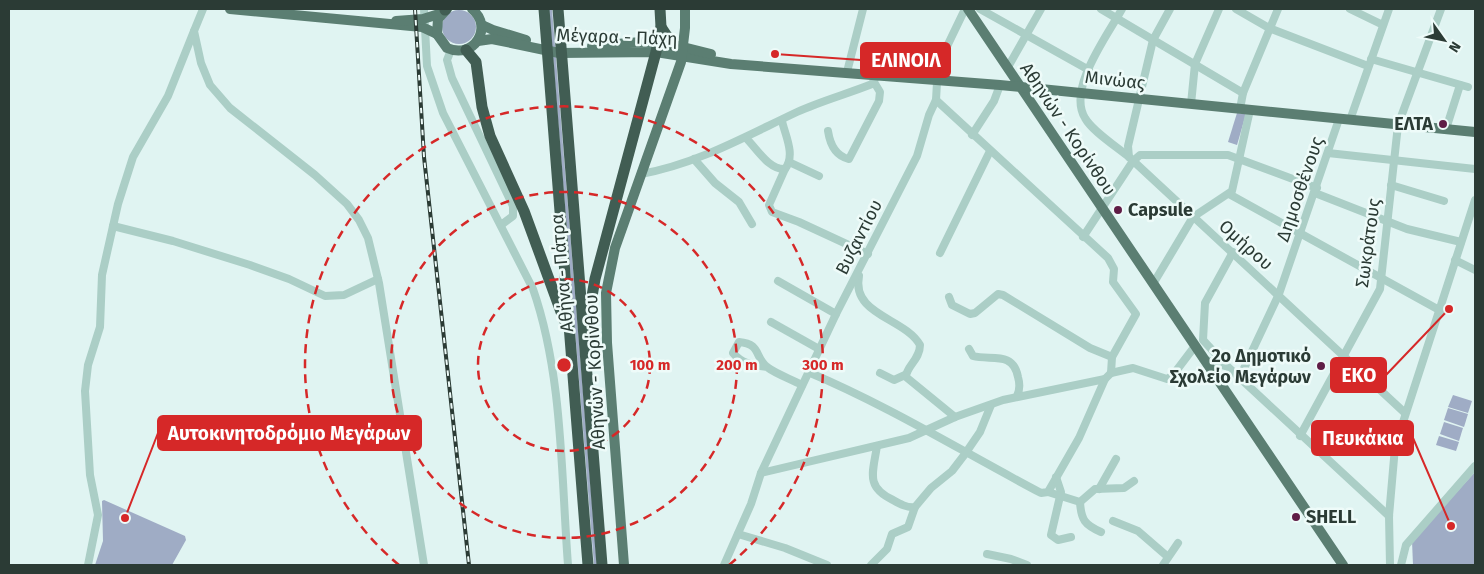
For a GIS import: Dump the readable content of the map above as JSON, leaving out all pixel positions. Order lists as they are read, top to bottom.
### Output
{
  "streets": {
    "highway": ["Αθήνα - Πάτρα"],
    "main road": ["Μέγαρα - Πάχη", "Μινώας", "Αθηνών - Κορίνθου"],
    "street": [
      "Δημοσθένους",
      "Βυζαντίου",
      "Σωκράτους",
      "Ομήρου"
    ]
  },
  "crossings": [
    ["Μέγαρα - Πάχη", "Μινώας"],
    ["Μινώας", "Αθηνών - Κορίνθου"],
    ["Μινώας", "Δημοσθένους"],
    ["Μινώας", "Βυζαντίου"],
    ["Μινώας", "Σωκράτους"],
    ["Μινώας", "Ομήρου"],
    ["Αθηνών - Κορίνθου", "Βυζαντίου"],
    ["Δημοσθένους", "Ομήρου"],
    ["Σωκράτους", "Ομήρου"]
  ],
  "places": [
    "ΕΛΙΝΟΙΛ",
    "ΕΛΤΑ",
    "Capsule",
    "EKO",
    "2ο Δημοτικό Σχολείο Μεγάρων",
    "SHELL",
    "Αυτοκινητοδρόμιο Μεγάρων",
    "Πευκάκια"
  ],
  "north": "bottom right",
  "rings": ["100 m", "200 m", "300 m"]
}
